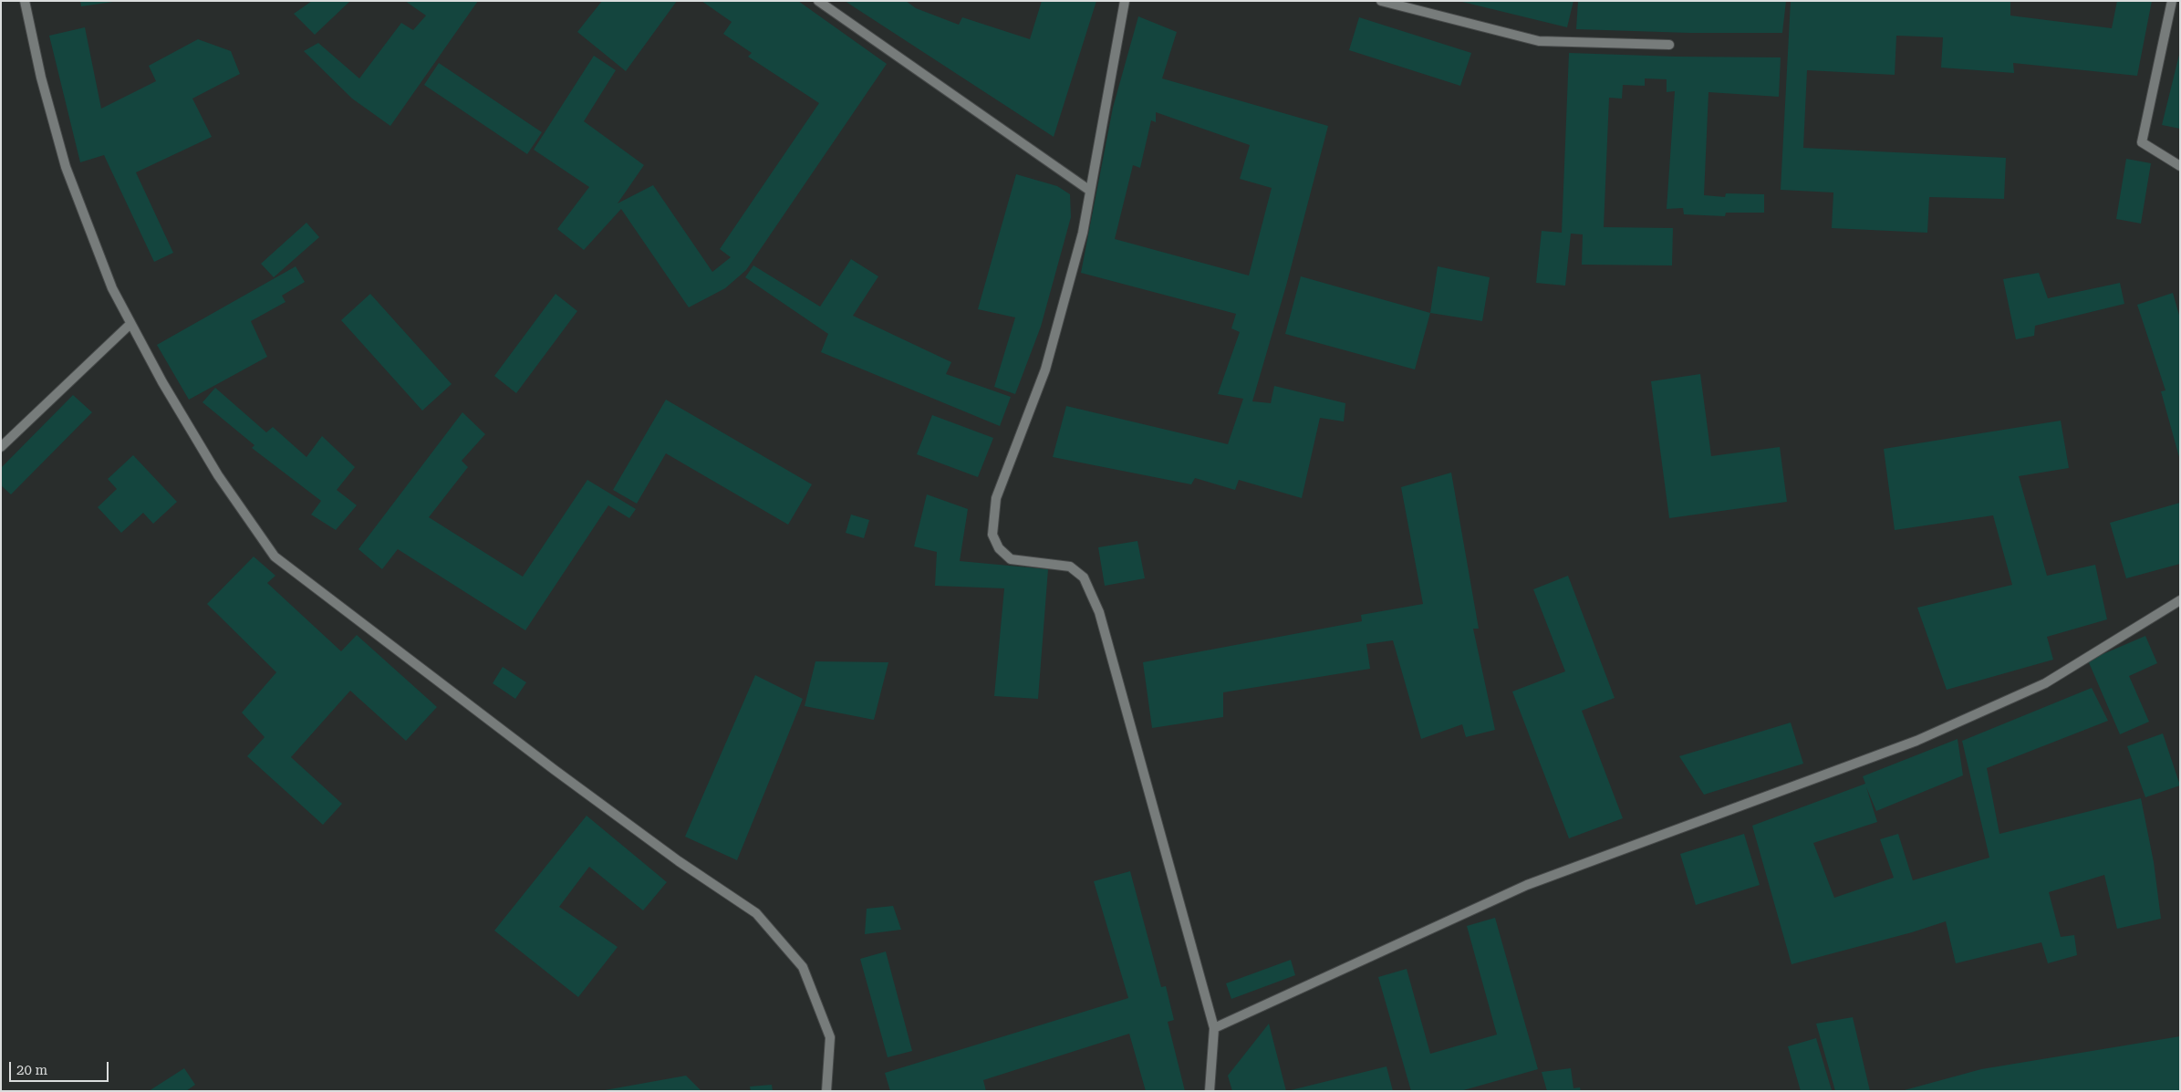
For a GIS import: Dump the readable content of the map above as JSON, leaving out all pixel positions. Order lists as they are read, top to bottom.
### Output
{
  "scale_bar": "20 m"
}
